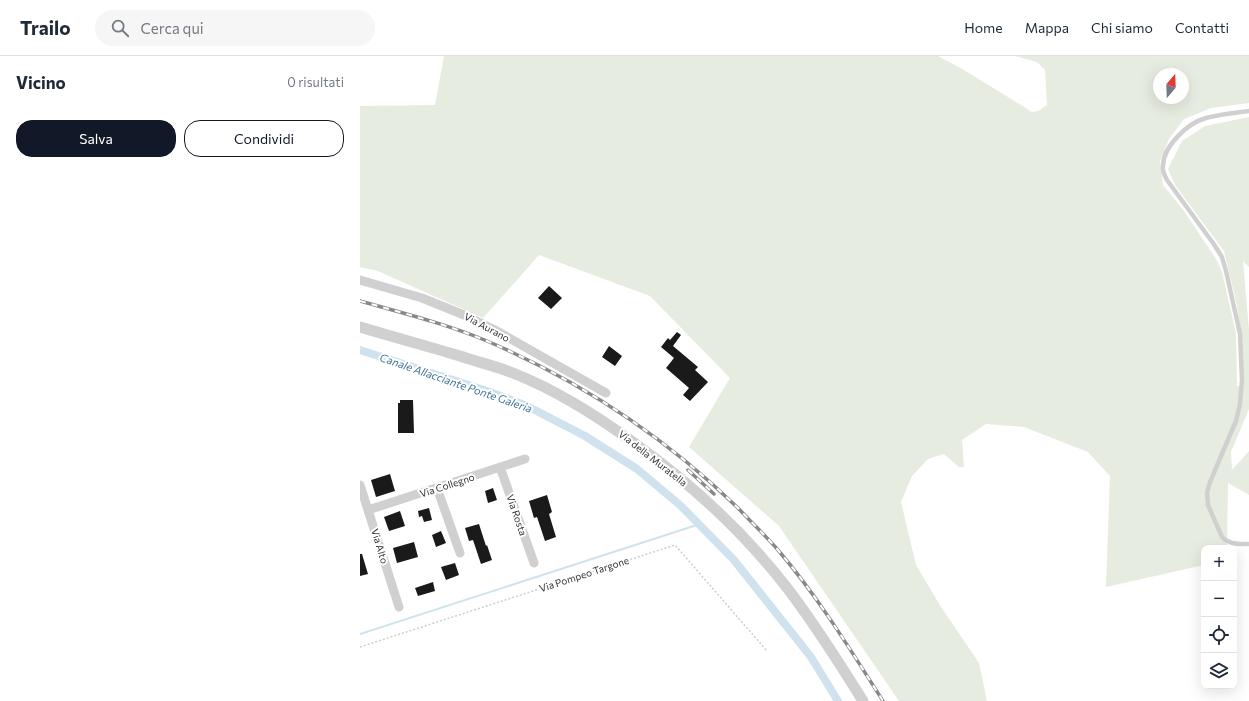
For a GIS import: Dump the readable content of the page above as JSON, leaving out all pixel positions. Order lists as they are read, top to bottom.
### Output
{
  "streets": {
    "street": [
      "Via Aurano",
      "Via della Muratella",
      "Via Collegno",
      "Via Rosta",
      "Via Alto"
    ],
    "path": ["Via Pompeo Targone"]
  },
  "crossings": [
    ["Via Collegno", "Via Rosta"],
    ["Via Collegno", "Via Alto"]
  ],
  "water": ["Canale Allacciante Ponte Galeria"],
  "north": "top",
  "page": {
    "header": "Trailo",
    "search": "Cerca qui",
    "nav": [
      "Home",
      "Mappa",
      "Chi siamo",
      "Contatti"
    ],
    "heading": ["Vicino", "0 risultati"],
    "buttons": ["Salva", "Condividi"],
    "map_buttons": ["+", "−"]
  }
}
